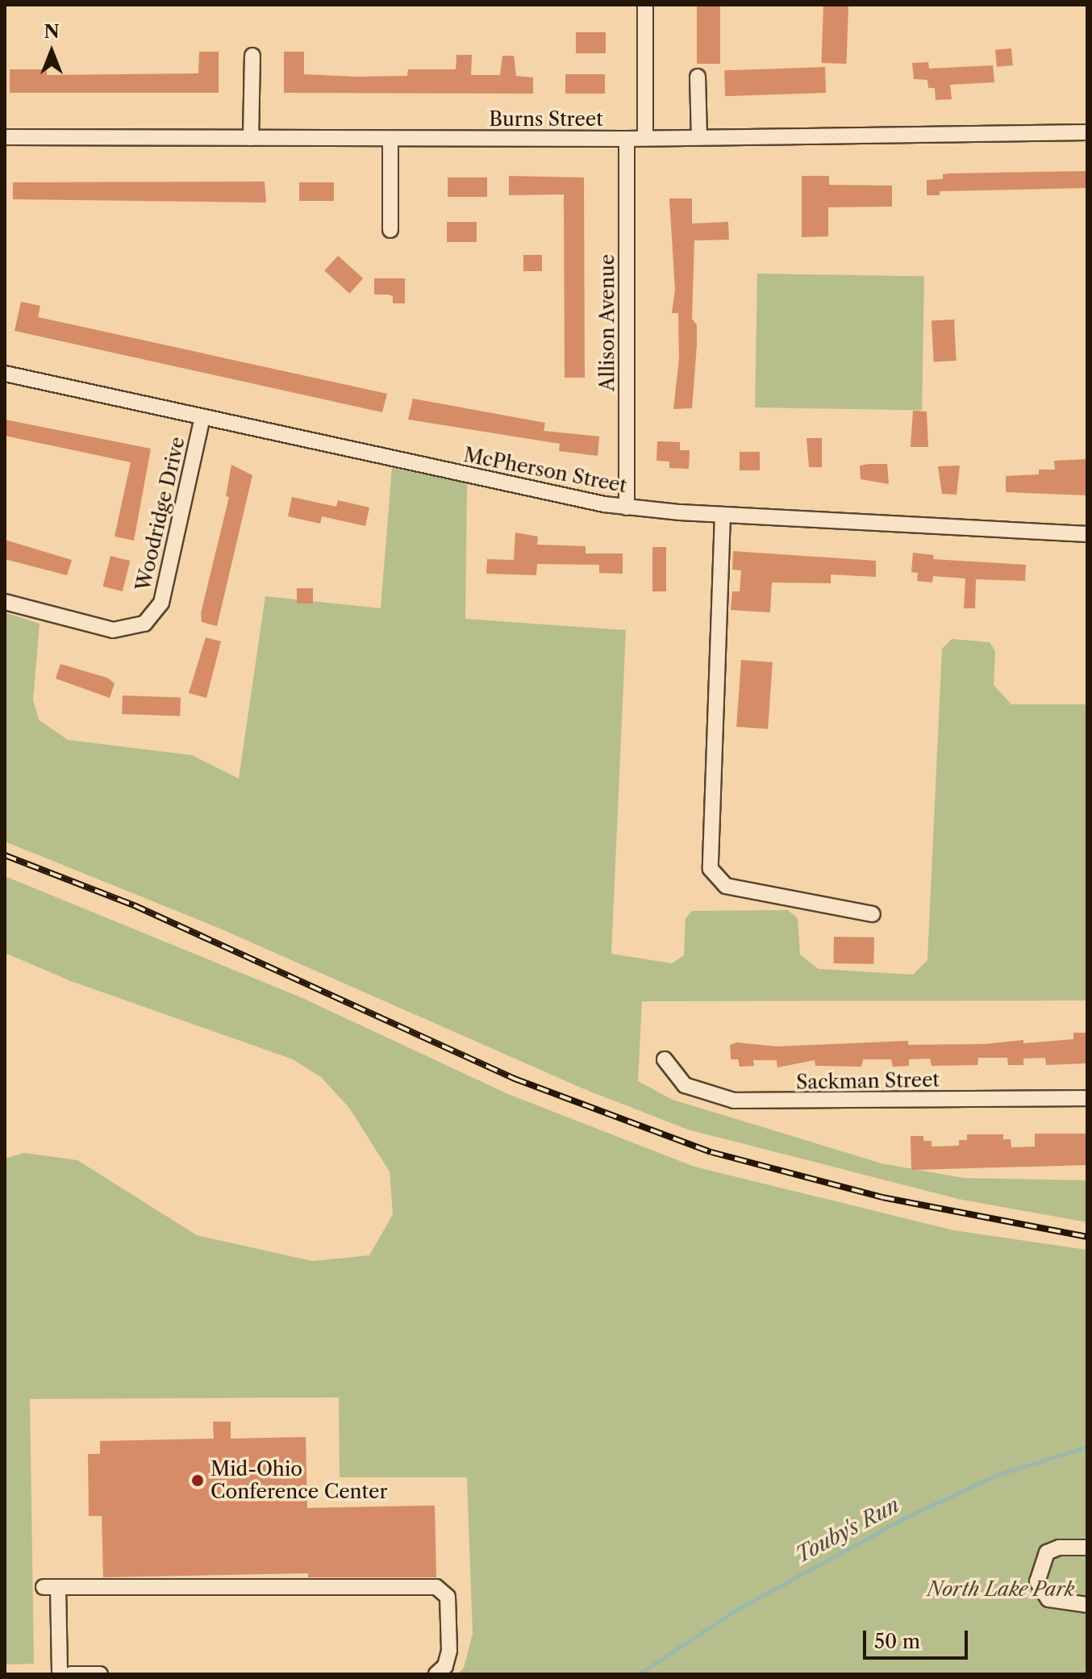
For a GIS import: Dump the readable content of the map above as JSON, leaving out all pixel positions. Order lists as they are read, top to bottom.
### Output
{
  "streets": {
    "street": [
      "Burns Street",
      "Allison Avenue",
      "McPherson Street",
      "Woodridge Drive",
      "Sackman Street"
    ]
  },
  "crossings": [
    ["Burns Street", "Allison Avenue"],
    ["Allison Avenue", "McPherson Street"],
    ["McPherson Street", "Woodridge Drive"]
  ],
  "water": ["Touby's Run"],
  "parks": ["North Lake Park"],
  "places": ["Mid-Ohio Conference Center"],
  "scale_bar": "50 m",
  "north": "top"
}
